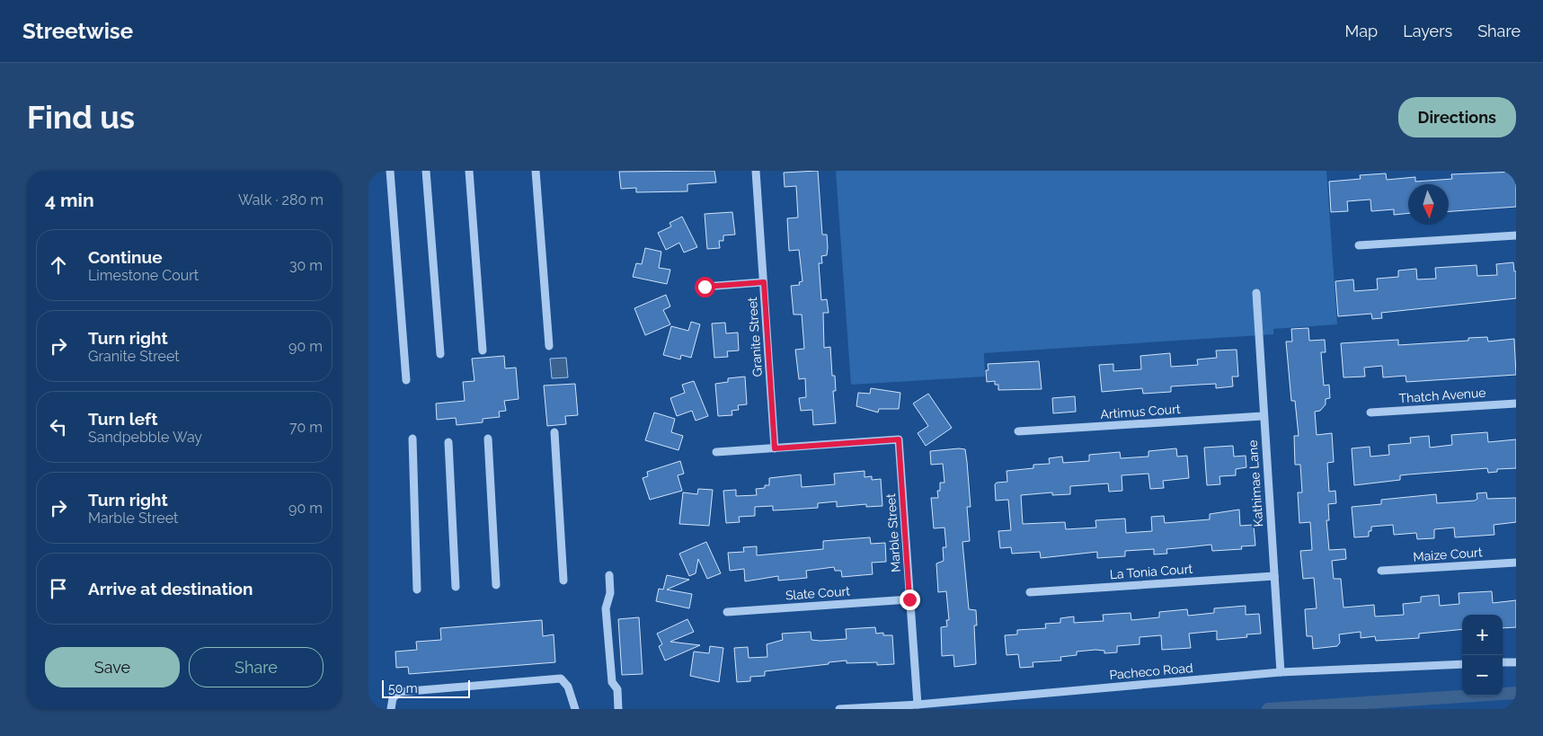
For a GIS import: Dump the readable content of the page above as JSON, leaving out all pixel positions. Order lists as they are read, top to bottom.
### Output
{
  "streets": {
    "street": [
      "Granite Street",
      "Thatch Avenue",
      "Artimus Court",
      "Kathimae Lane",
      "Marble Street",
      "Maize Court",
      "La Tonia Court",
      "Slate Court",
      "Pacheco Road"
    ]
  },
  "crossings": [
    ["Granite Street", "Marble Street"],
    ["Artimus Court", "Kathimae Lane"],
    ["Kathimae Lane", "La Tonia Court"],
    ["Kathimae Lane", "Pacheco Road"],
    ["Marble Street", "Slate Court"],
    ["Marble Street", "Pacheco Road"]
  ],
  "scale_bar": "50 m",
  "north": "bottom",
  "page": {
    "header": "Streetwise",
    "nav": ["Map", "Layers", "Share"],
    "buttons": [
      "Directions",
      ["Save", "Share"]
    ],
    "title": "Find us",
    "heading": ["4 min", "Walk · 280 m"],
    "list": [
      ["Continue", "Limestone Court", "30 m"],
      ["Turn right", "Granite Street", "90 m"],
      ["Turn left", "Sandpebble Way", "70 m"],
      ["Turn right", "Marble Street", "90 m"],
      "Arrive at destination"
    ],
    "map_buttons": ["+", "−"],
    "scale": "50 m"
  }
}
